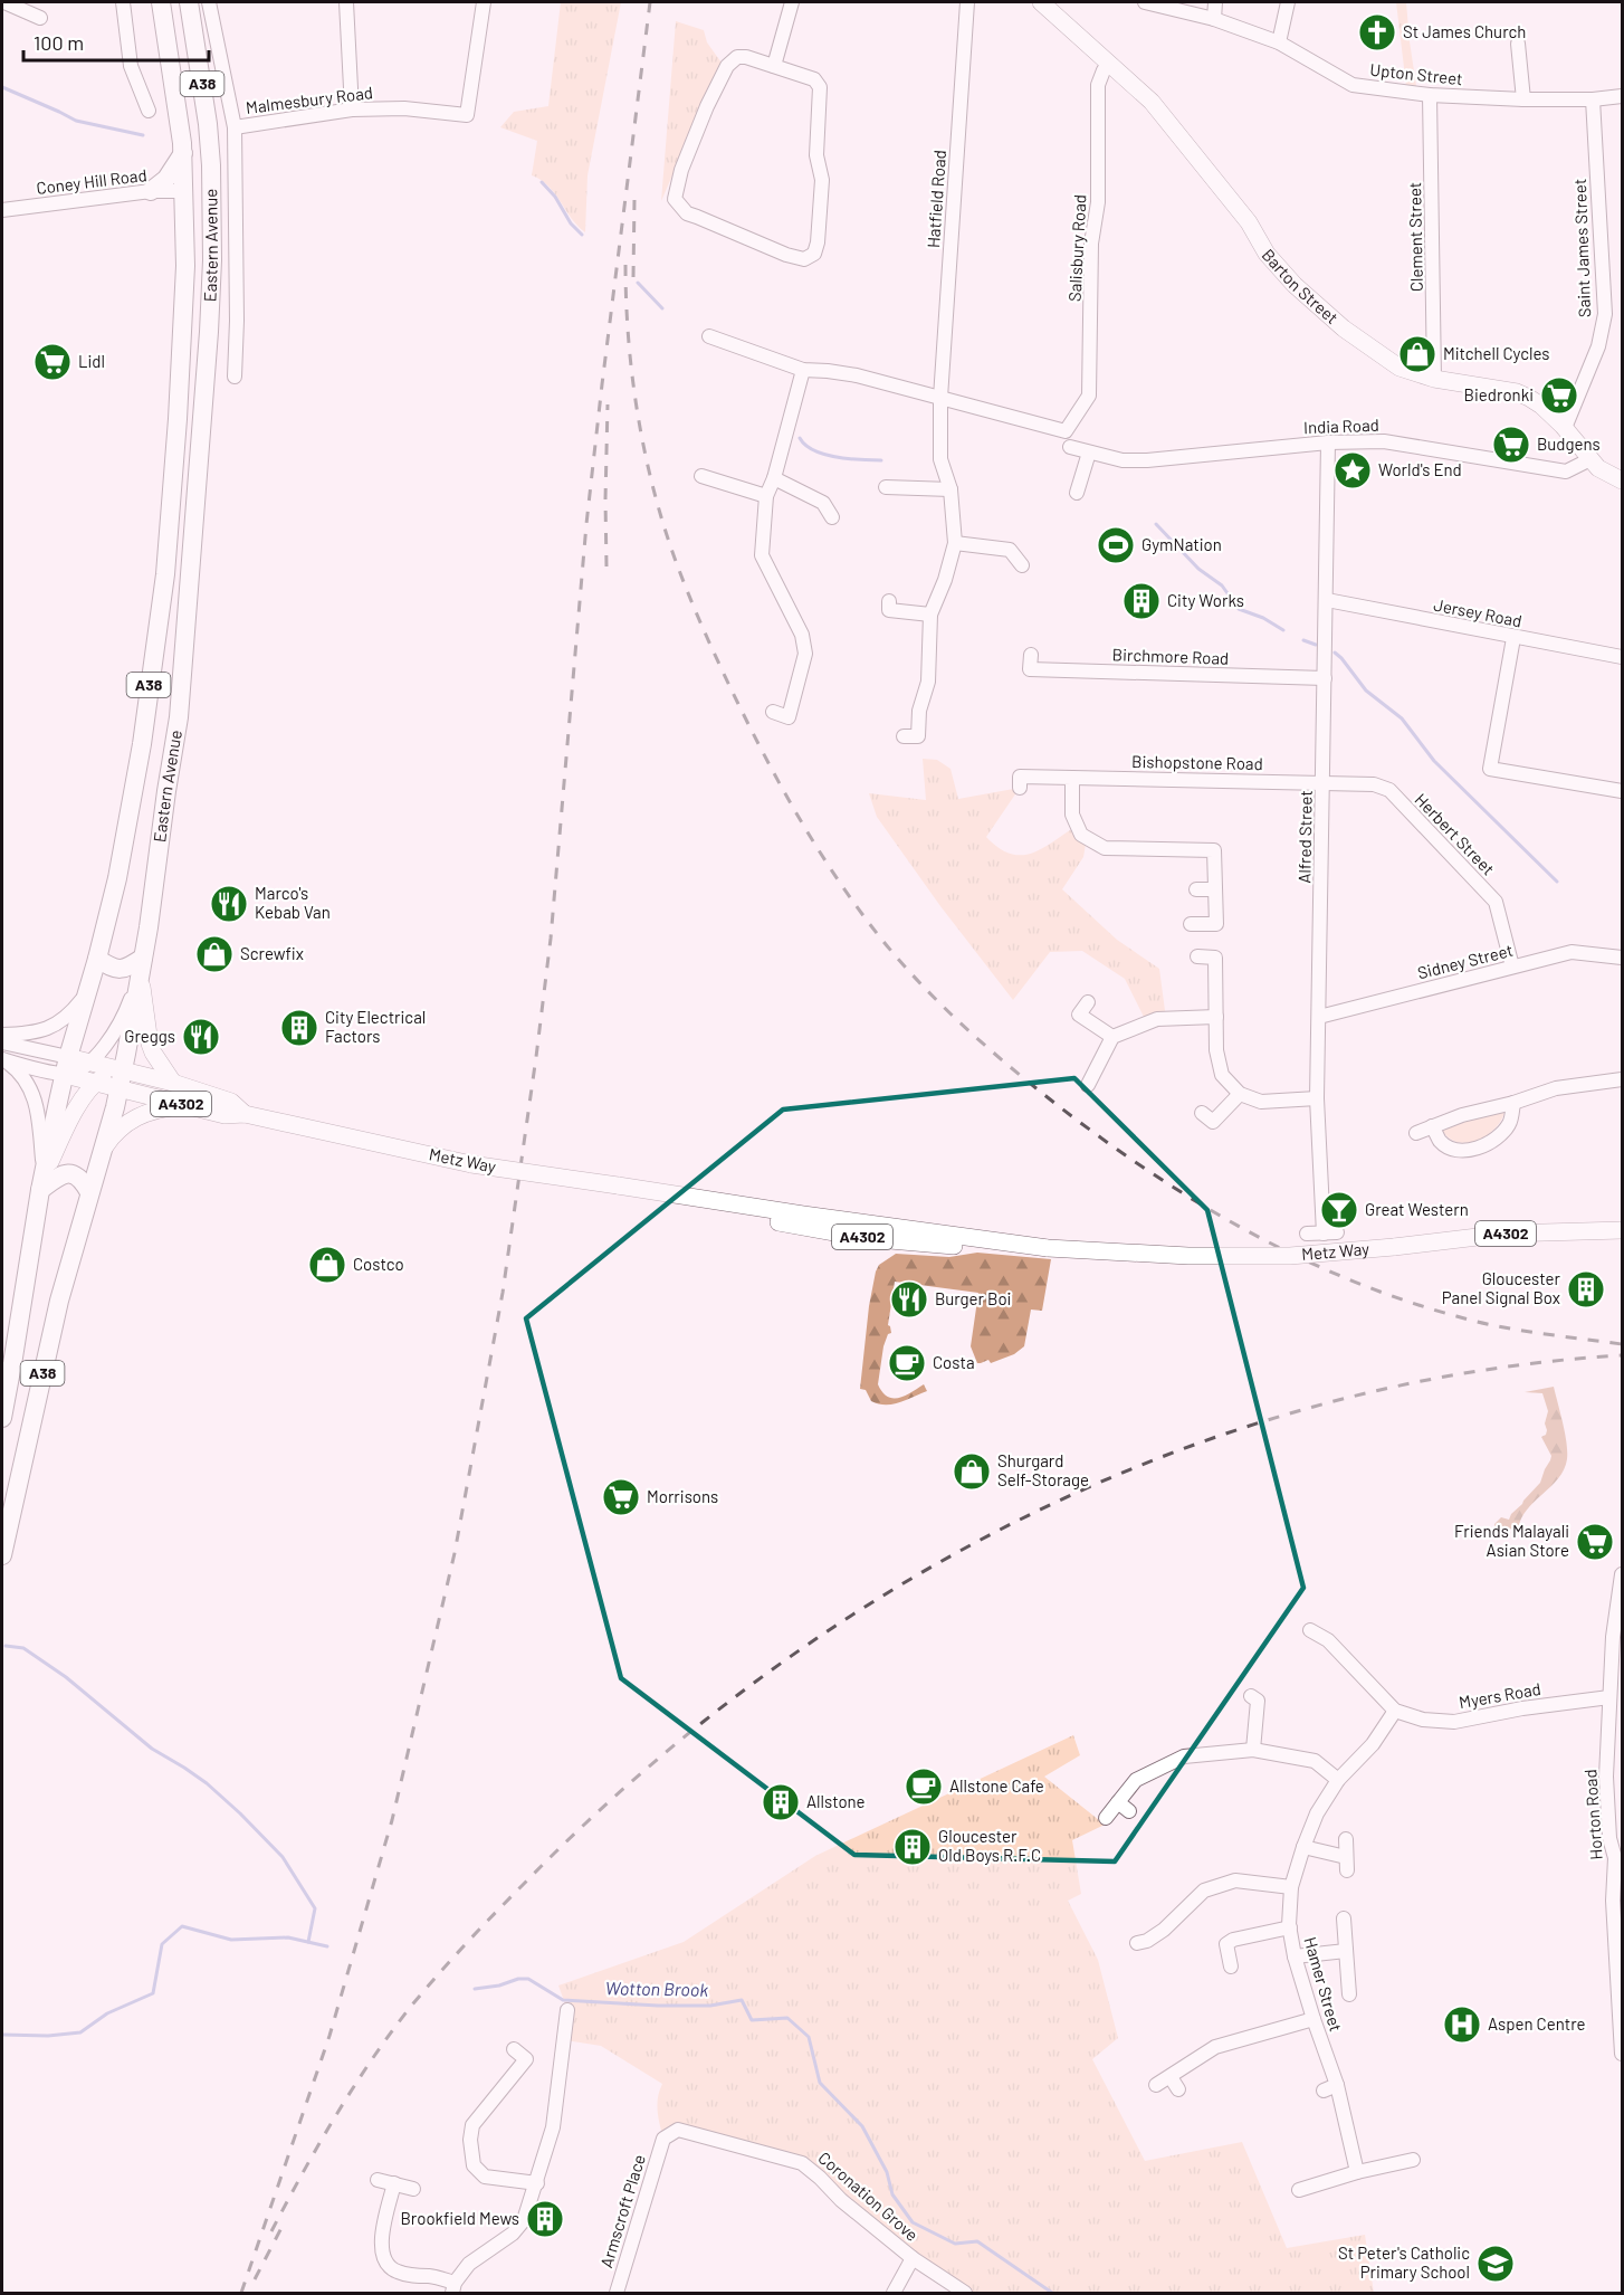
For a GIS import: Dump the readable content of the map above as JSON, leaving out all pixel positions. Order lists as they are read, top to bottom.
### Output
{
  "streets": {
    "highway": ["A38", "Eastern Avenue"],
    "main road": ["Barton Street", "A4302", "Metz Way"],
    "street": [
      "Upton Street",
      "Malmesbury Road",
      "Coney Hill Road",
      "Hatfield Road",
      "Clement Street",
      "Salisbury Road",
      "Saint James Street",
      "India Road",
      "Jersey Road",
      "Birchmore Road",
      "Bishopstone Road",
      "Herbert Street",
      "Alfred Street",
      "Sidney Street",
      "Myers Road",
      "Horton Road",
      "Hamer Street",
      "Coronation Grove",
      "Armscroft Place"
    ]
  },
  "crossings": [
    ["Upton Street", "Clement Street"],
    ["Upton Street", "Saint James Street"],
    ["Malmesbury Road", "Eastern Avenue"],
    ["Coney Hill Road", "Eastern Avenue"],
    ["Hatfield Road", "Salisbury Road"],
    ["Clement Street", "Barton Street"],
    ["Eastern Avenue", "Metz Way"],
    ["Salisbury Road", "Barton Street"],
    ["Saint James Street", "Barton Street"],
    ["Barton Street", "India Road"],
    ["India Road", "Alfred Street"],
    ["Jersey Road", "Alfred Street"],
    ["Birchmore Road", "Alfred Street"],
    ["Bishopstone Road", "Herbert Street"],
    ["Bishopstone Road", "Alfred Street"],
    ["Herbert Street", "Alfred Street"],
    ["Herbert Street", "Sidney Street"],
    ["Alfred Street", "Sidney Street"],
    ["Myers Road", "Horton Road"],
    ["Myers Road", "Hamer Street"],
    ["Coronation Grove", "Armscroft Place"]
  ],
  "water": ["Wotton Brook"],
  "places": {
    "church": ["St James Church"],
    "shop": [
      "Mitchell Cycles",
      "Screwfix",
      "Costco",
      "Shurgard Self-Storage"
    ],
    "supermarket": [
      "Lidl",
      "Biedronki",
      "Budgens",
      "Morrisons",
      "Friends Malayali Asian Store"
    ],
    "place": ["World's End"],
    "sports": ["GymNation"],
    "building": [
      "City Works",
      "City Electrical Factors",
      "Gloucester Panel Signal Box",
      "Allstone",
      "Gloucester Old Boys R.F.C",
      "Brookfield Mews"
    ],
    "restaurant": ["Marco's Kebab Van", "Greggs", "Burger Boi"],
    "bar": ["Great Western"],
    "cafe": ["Costa", "Allstone Cafe"],
    "hospital": ["Aspen Centre"],
    "school or university": ["St Peter's Catholic Primary School"]
  },
  "scale_bar": "100 m"
}
